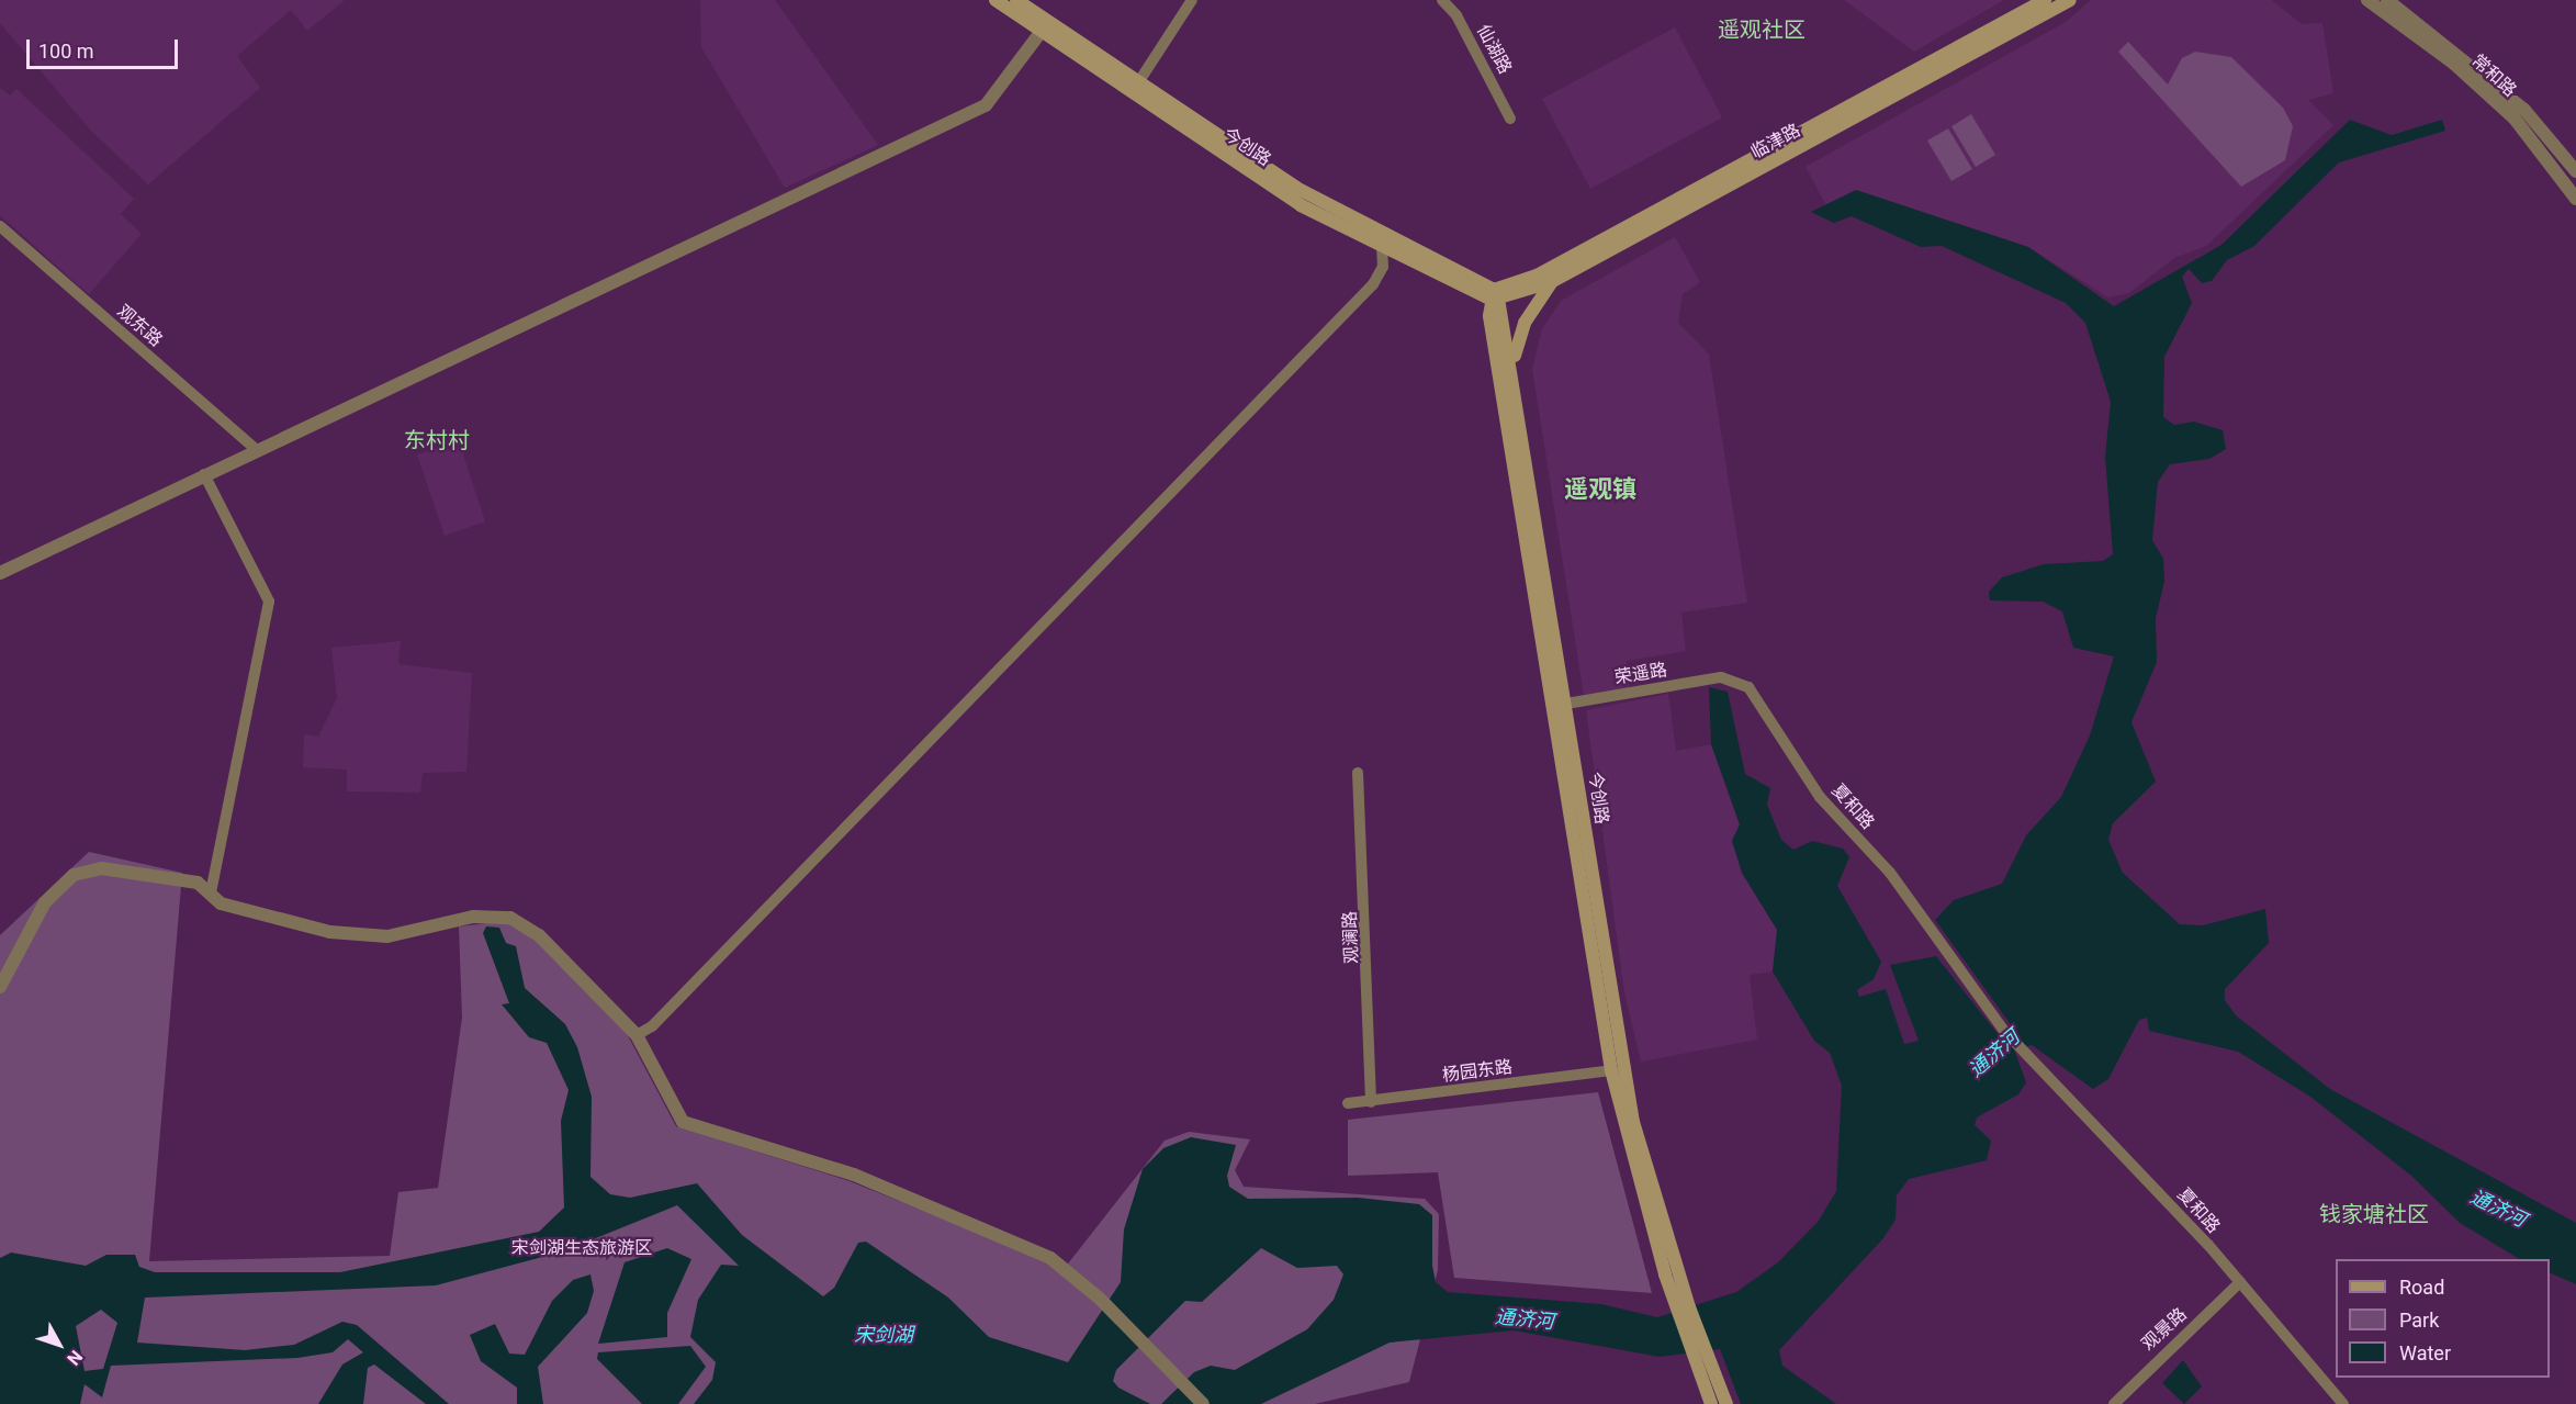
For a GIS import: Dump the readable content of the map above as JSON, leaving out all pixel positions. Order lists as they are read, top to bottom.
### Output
{
  "streets": {
    "main road": ["临津路", "今创路"],
    "street": [
      "仙湖路",
      "常和路",
      "观东路",
      "荣遥路",
      "夏和路",
      "观澜路",
      "杨园东路",
      "观景路"
    ]
  },
  "crossings": [
    ["临津路", "今创路"],
    ["今创路", "荣遥路"],
    ["今创路", "杨园东路"],
    ["荣遥路", "夏和路"],
    ["夏和路", "观景路"],
    ["观澜路", "杨园东路"]
  ],
  "districts": [
    "遥观社区",
    "东村村",
    "遥观镇",
    "钱家塘社区"
  ],
  "water": ["通济河", "宋剑湖"],
  "parks": ["宋剑湖生态旅游区"],
  "legend": ["Road", "Park", "Water"],
  "scale_bar": "100 m",
  "north": "bottom right"
}
